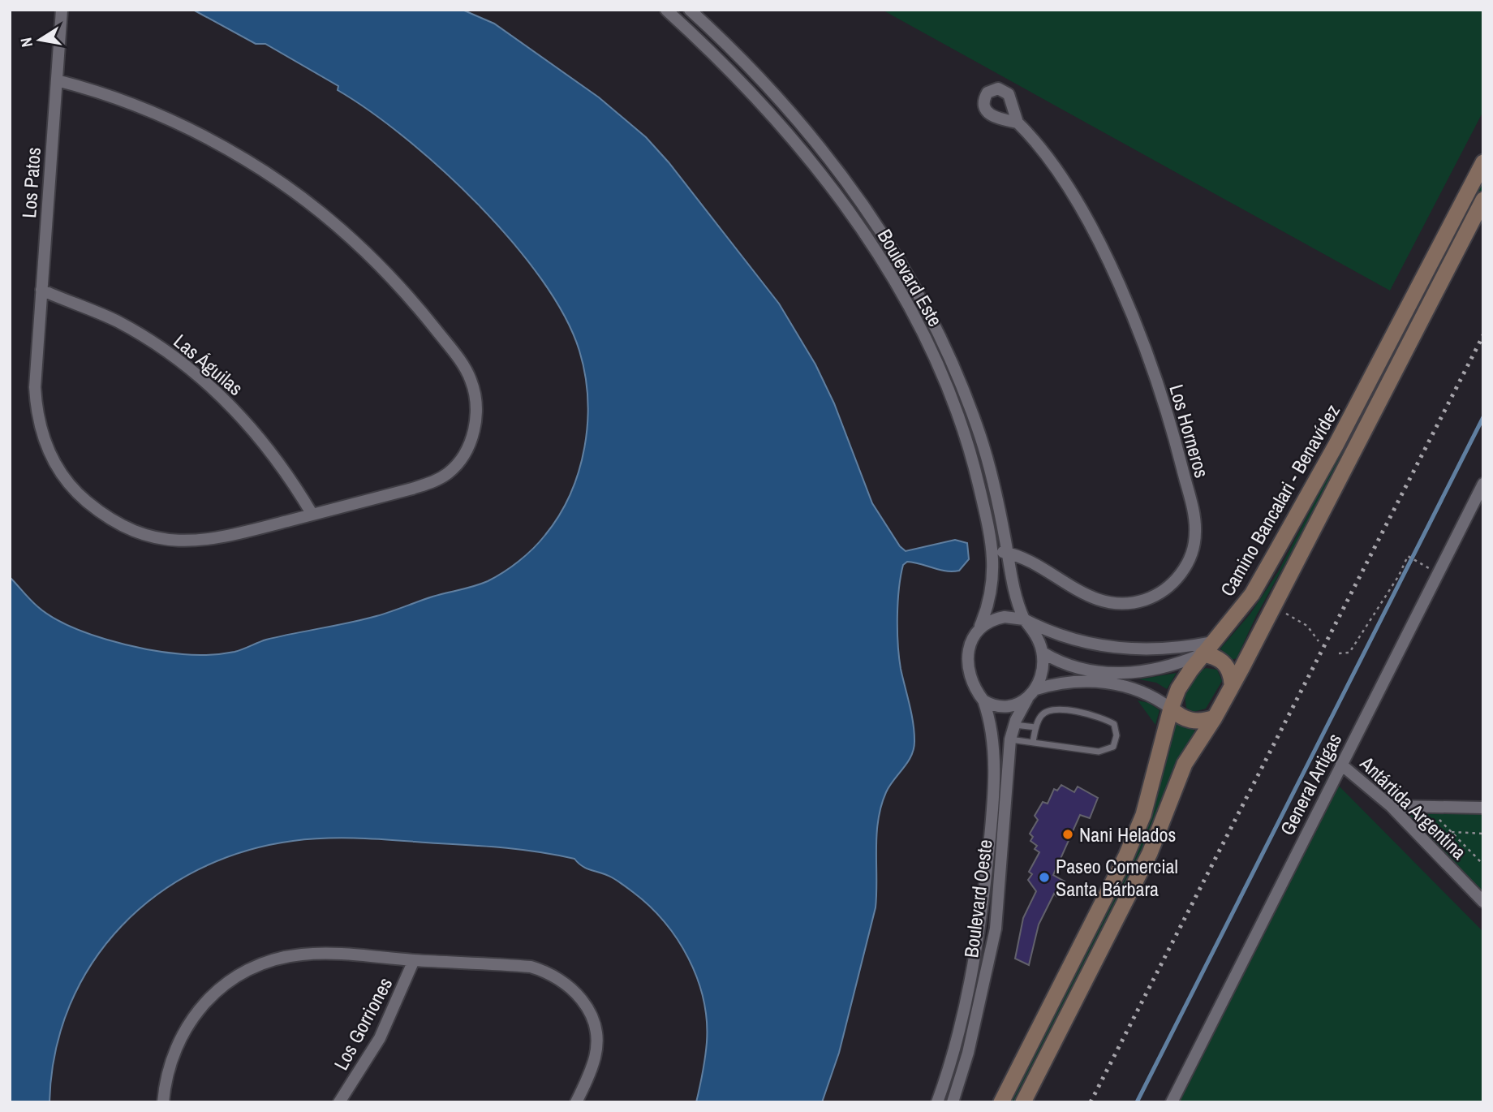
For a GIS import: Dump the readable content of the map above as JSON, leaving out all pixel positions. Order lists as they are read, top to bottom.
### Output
{
  "streets": {
    "main road": ["Camino Bancalari - Benavídez"],
    "street": [
      "Los Patos",
      "Boulevard Este",
      "Las Águilas",
      "Los Horneros",
      "General Artigas",
      "Antártida Argentina",
      "Boulevard Oeste",
      "Los Gorriones"
    ]
  },
  "crossings": [
    ["Los Patos", "Las Águilas"],
    ["Boulevard Este", "Los Horneros"],
    ["Boulevard Este", "Boulevard Oeste"],
    ["General Artigas", "Antártida Argentina"]
  ],
  "places": ["Nani Helados", "Paseo Comercial Santa Bárbara"],
  "north": "left"
}
